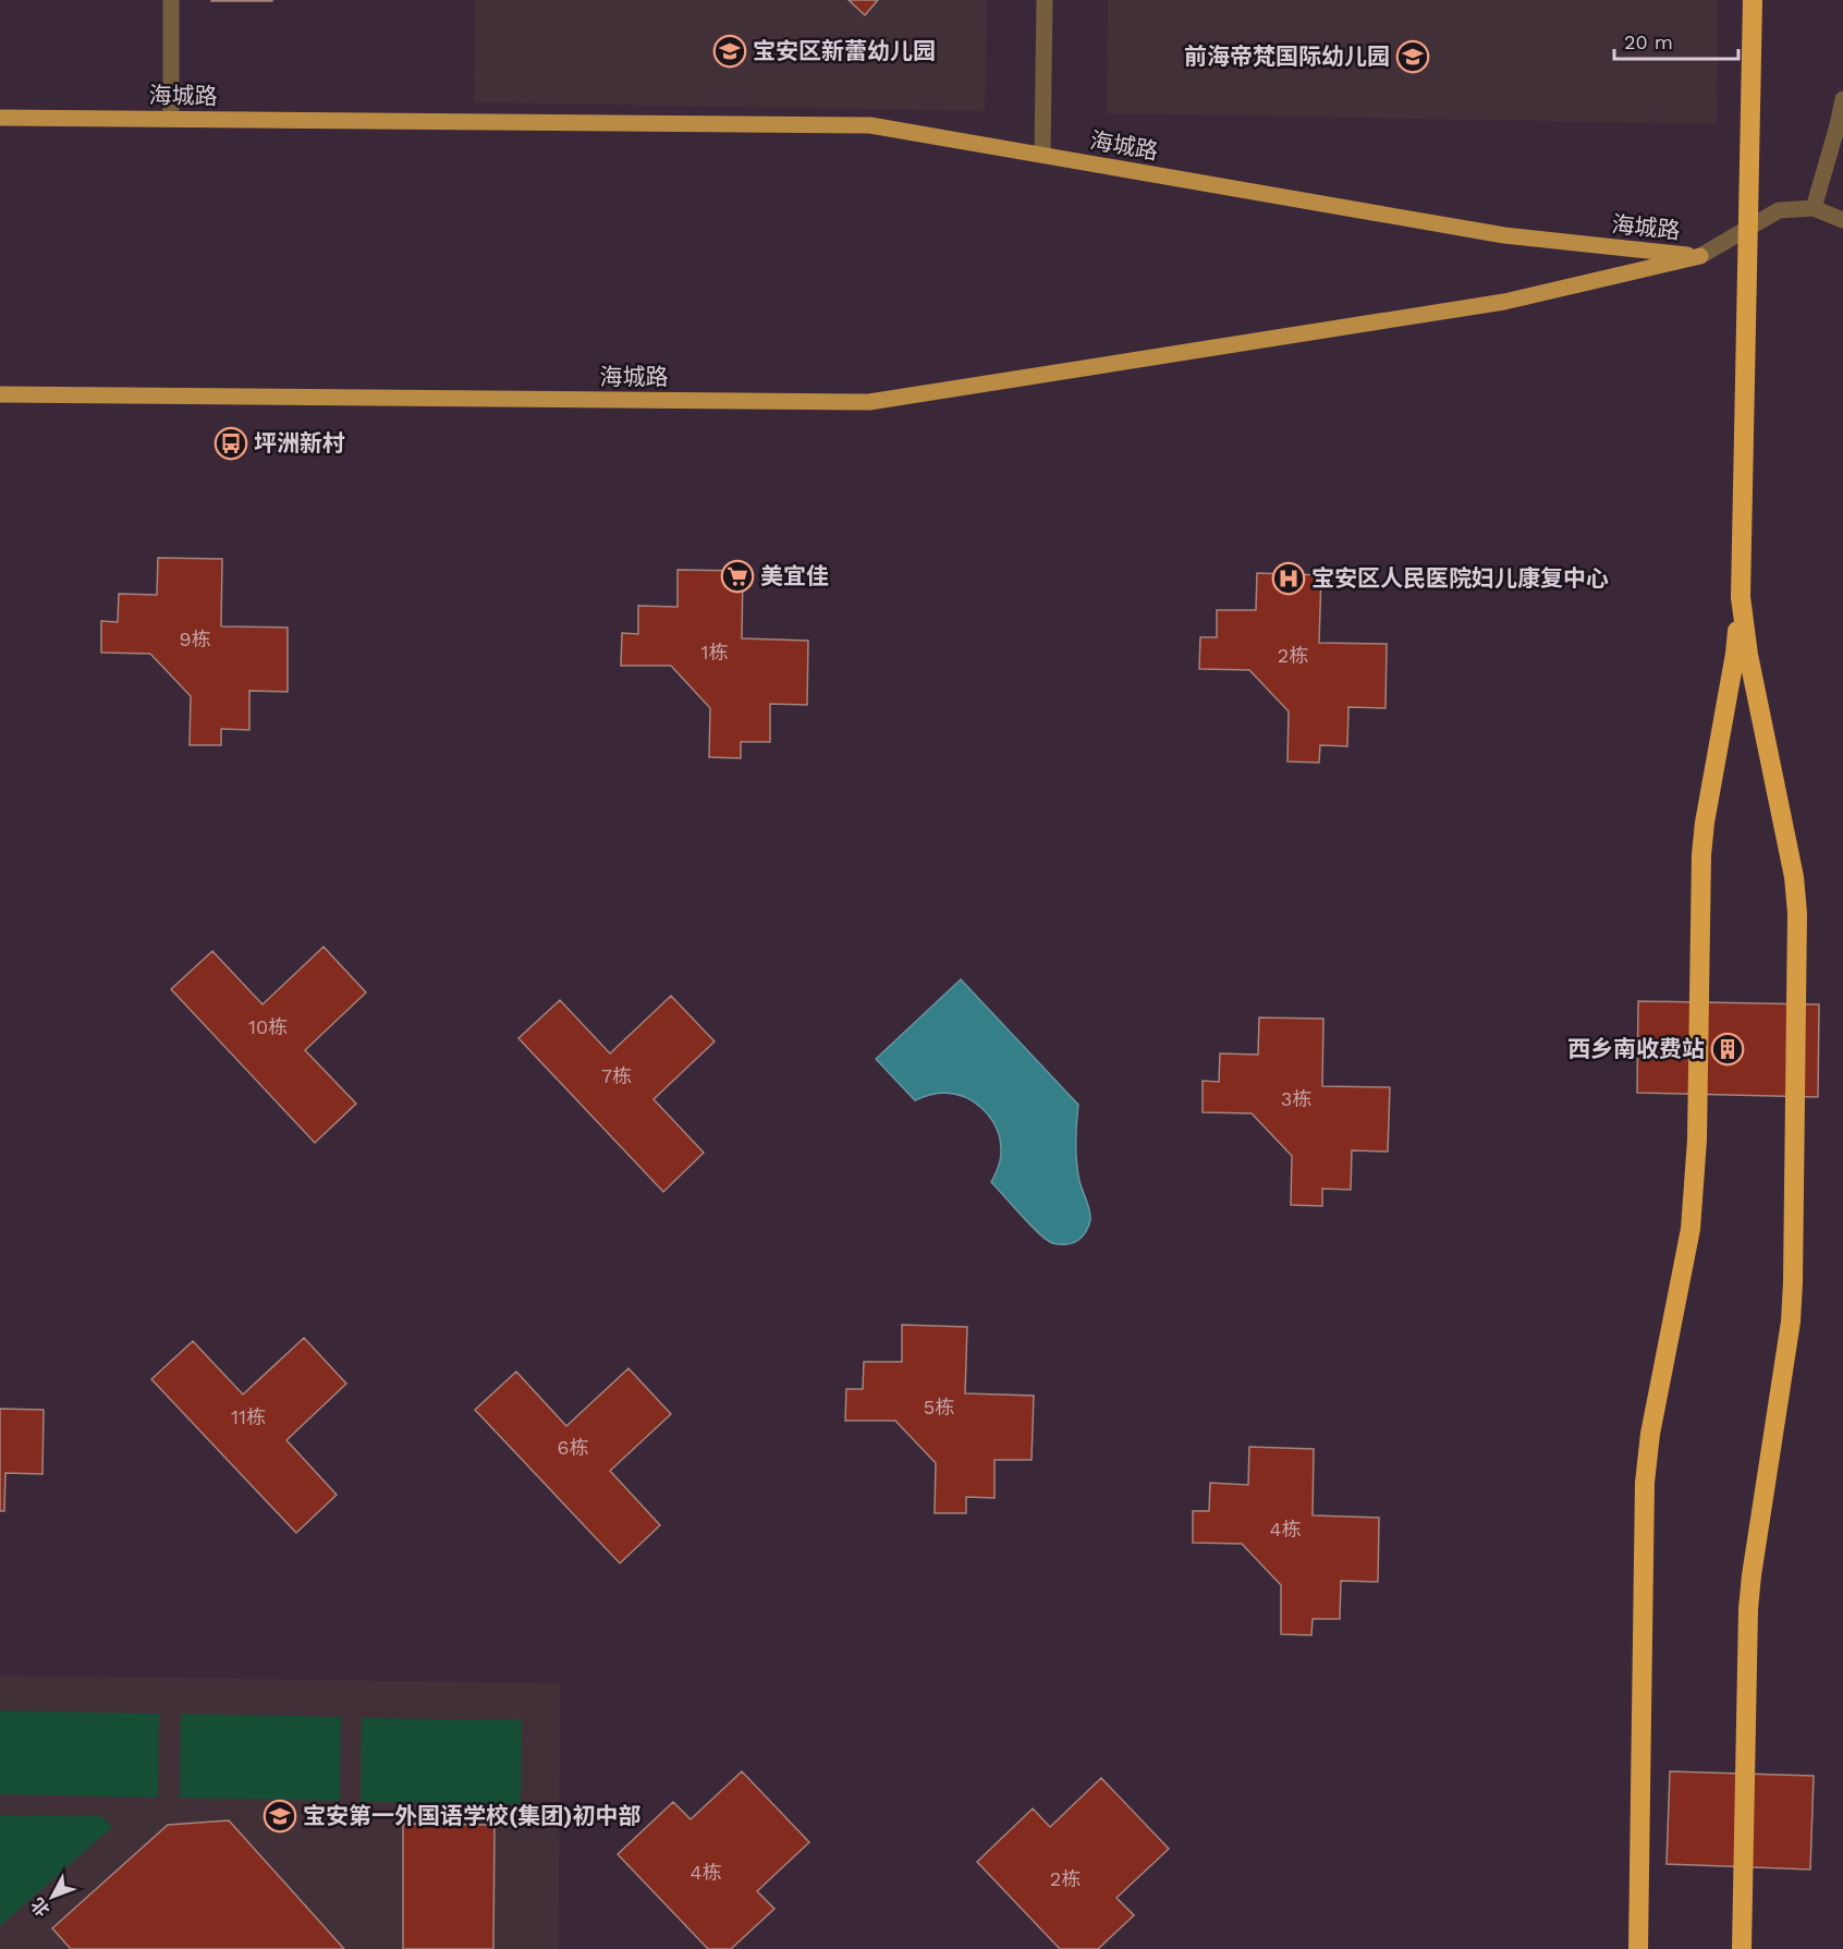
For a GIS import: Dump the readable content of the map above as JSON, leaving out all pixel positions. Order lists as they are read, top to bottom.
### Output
{
  "streets": {
    "main road": ["海城路"]
  },
  "places": {
    "school or university": ["宝安区新蕾幼儿园", "前海帝梵国际幼儿园", "宝安第一外国语学校(集团)初中部"],
    "bus stop": ["坪洲新村"],
    "supermarket": ["美宜佳"],
    "hospital": ["宝安区人民医院妇儿康复中心"],
    "building": ["西乡南收费站"]
  },
  "house_numbers": [
    "9栋",
    "1栋",
    "2栋",
    "10栋",
    "7栋",
    "3栋",
    "5栋",
    "11栋",
    "6栋",
    "4栋",
    "4栋",
    "2栋"
  ],
  "scale_bar": "20 m",
  "north": "bottom left"
}
